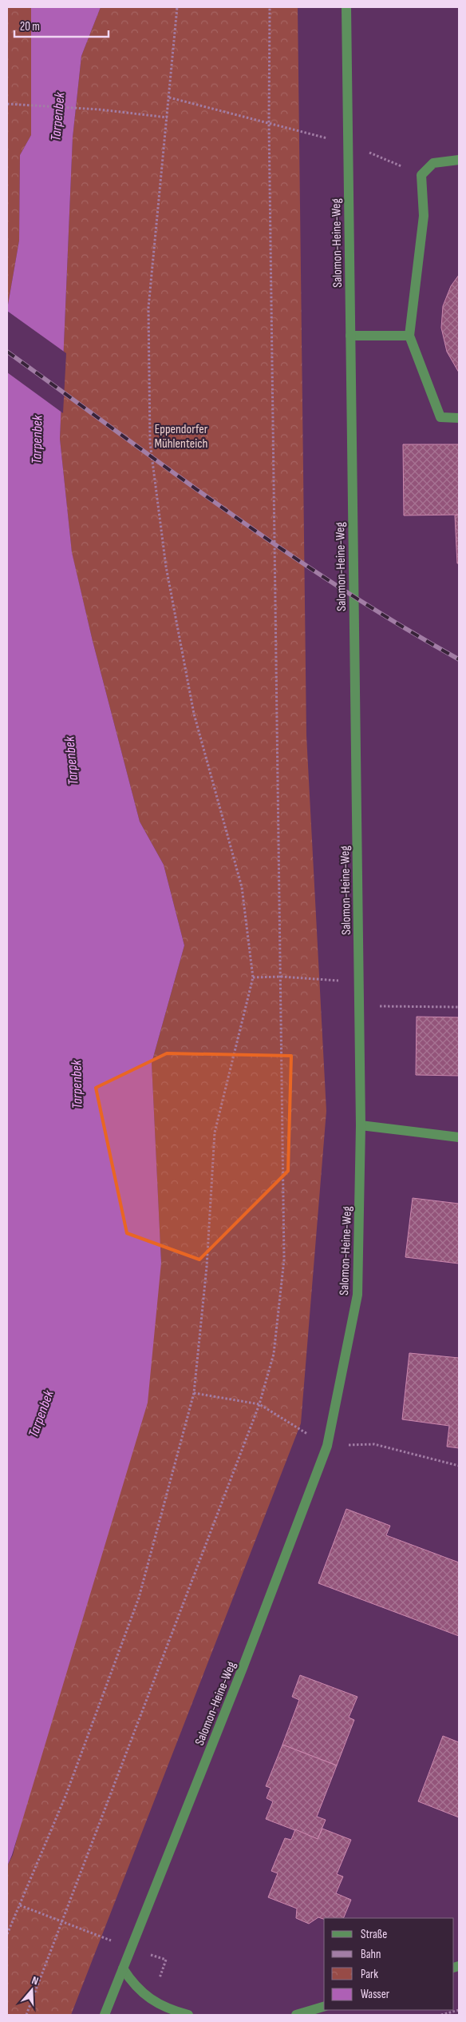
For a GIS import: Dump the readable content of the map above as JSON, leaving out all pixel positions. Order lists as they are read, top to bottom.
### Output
{
  "streets": {
    "street": ["Salomon-Heine-Weg"]
  },
  "water": ["Tarpenbek"],
  "parks": ["Eppendorfer Mühlenteich"],
  "legend": [
    "Straße",
    "Bahn",
    "Park",
    "Wasser"
  ],
  "scale_bar": "20 m",
  "north": "top"
}
